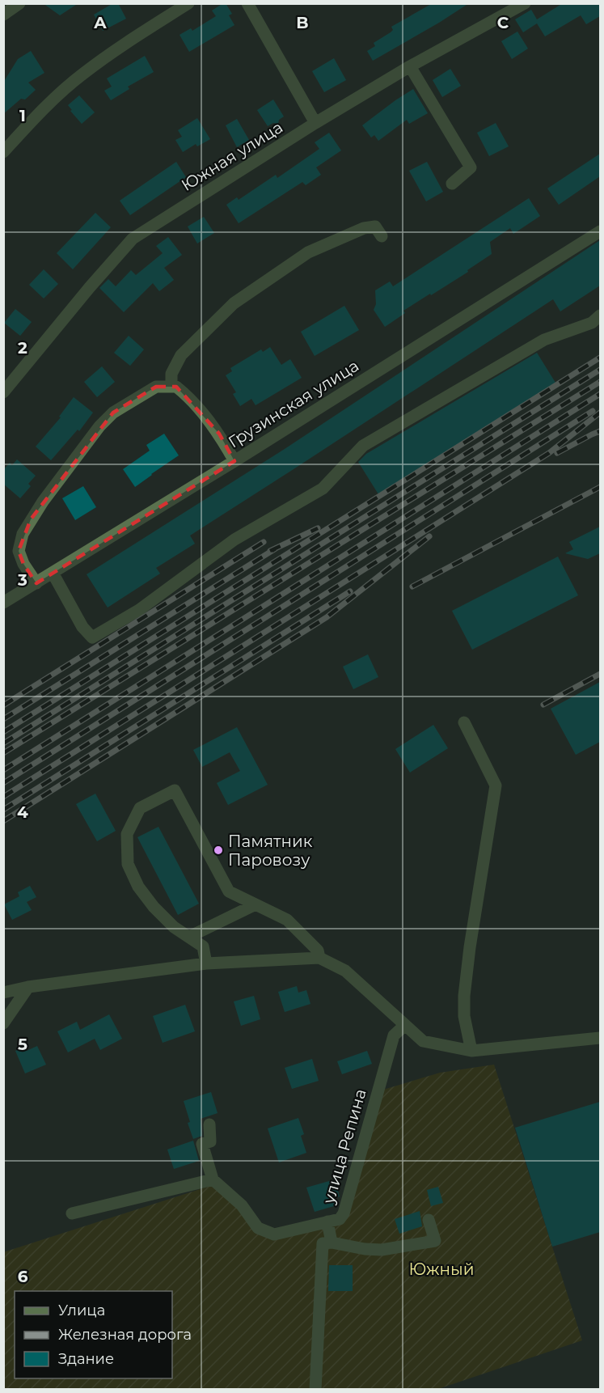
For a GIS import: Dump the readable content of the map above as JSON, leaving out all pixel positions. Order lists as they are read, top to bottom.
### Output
{
  "streets": {
    "street": ["Южная улица", "Грузинская улица", "улица Репина"]
  },
  "parks": ["Южный"],
  "places": ["Памятник Паровозу"],
  "legend": ["Улица", "Железная дорога", "Здание"],
  "grid": {
    "columns": ["A", "B", "C"],
    "rows": [
      "1",
      "2",
      "3",
      "4",
      "5",
      "6"
    ]
  }
}
